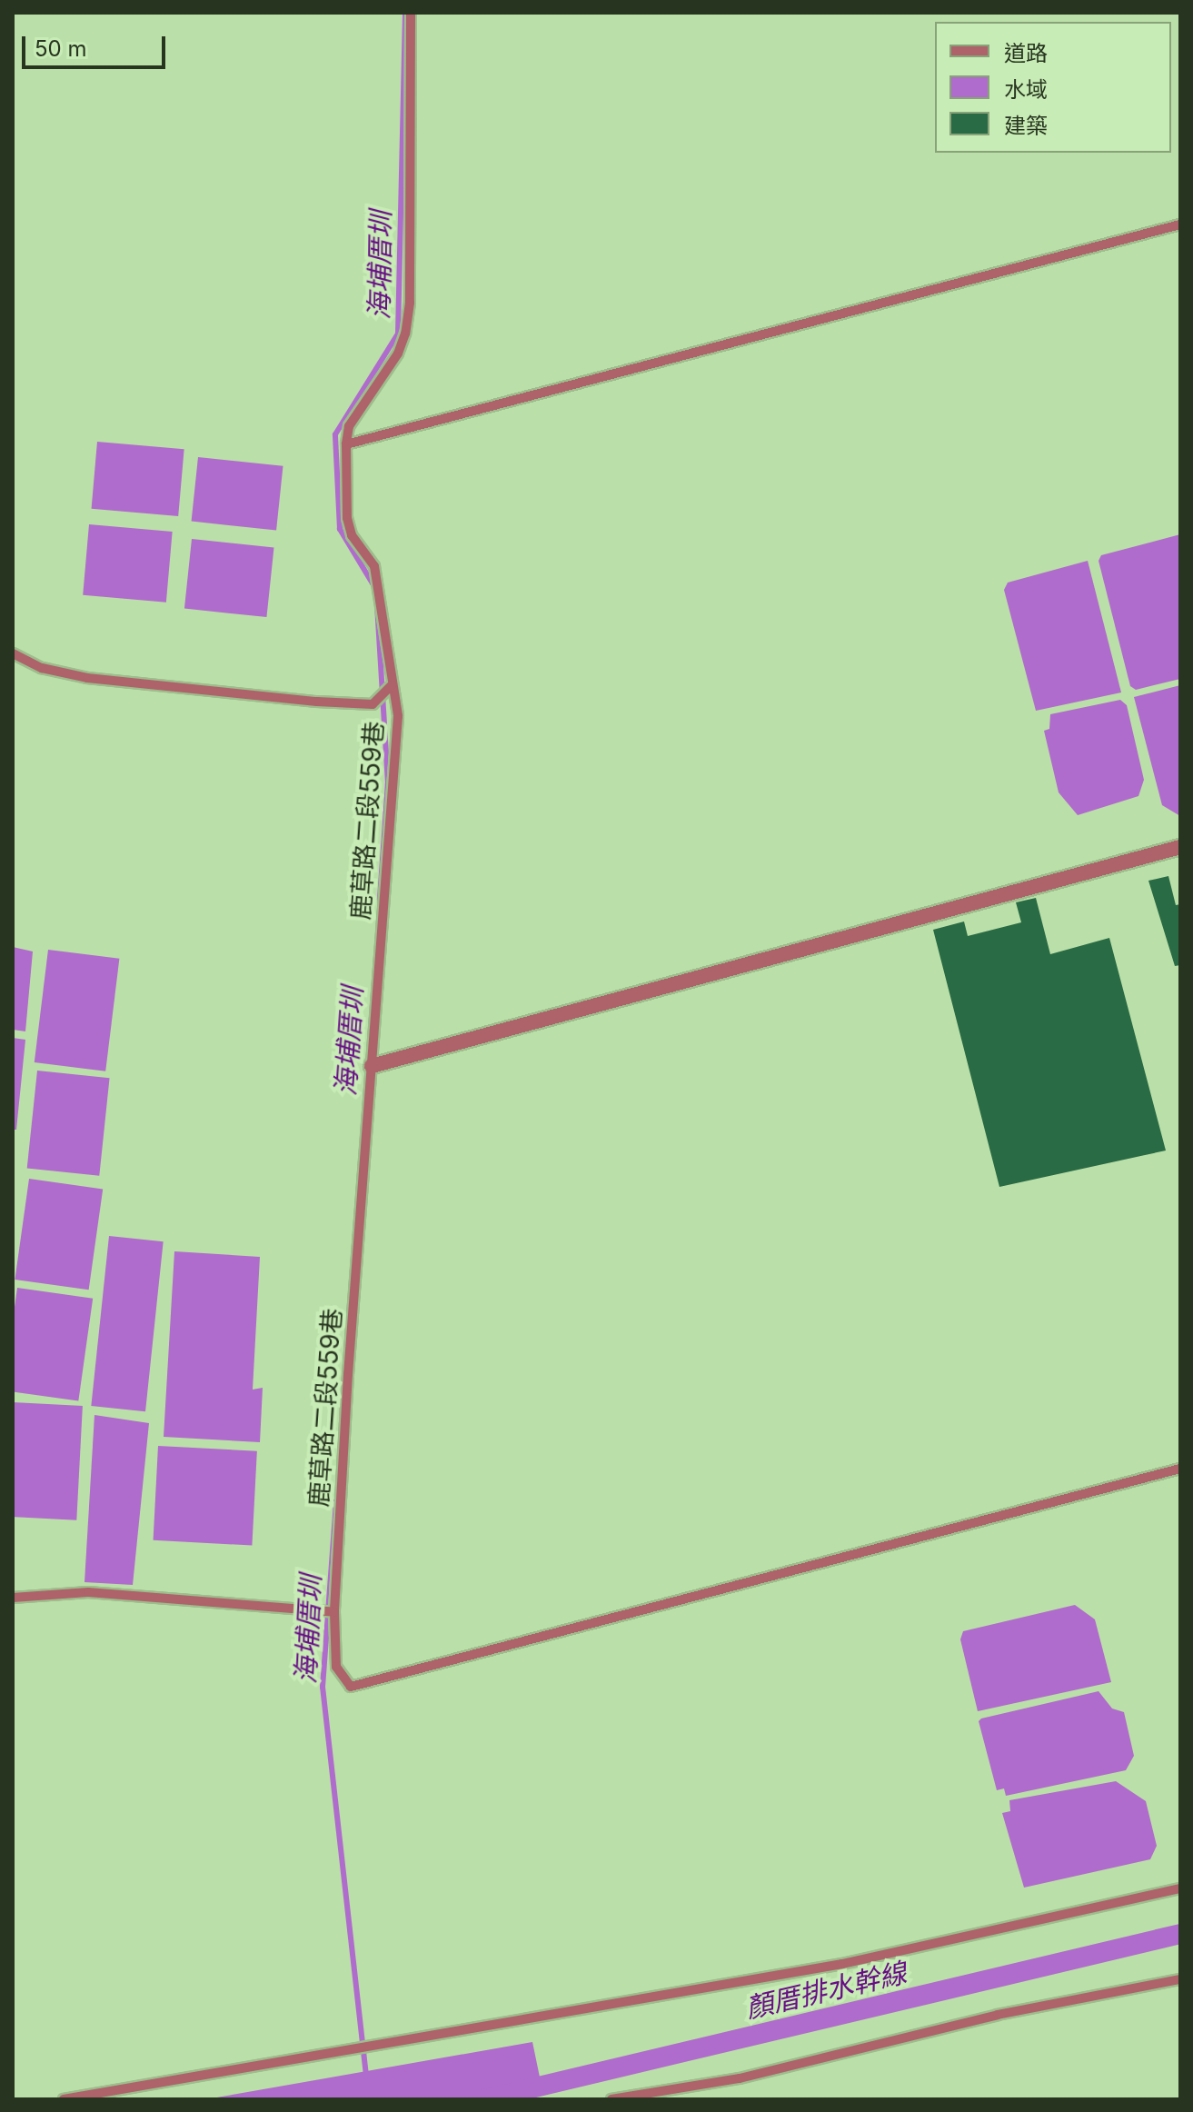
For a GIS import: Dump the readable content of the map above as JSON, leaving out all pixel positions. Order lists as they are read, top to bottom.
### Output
{
  "streets": {
    "lane": ["鹿草路二段559巷"]
  },
  "water": ["海埔厝圳", "顏厝排水幹線"],
  "legend": ["道路", "水域", "建築"],
  "scale_bar": "50 m"
}
